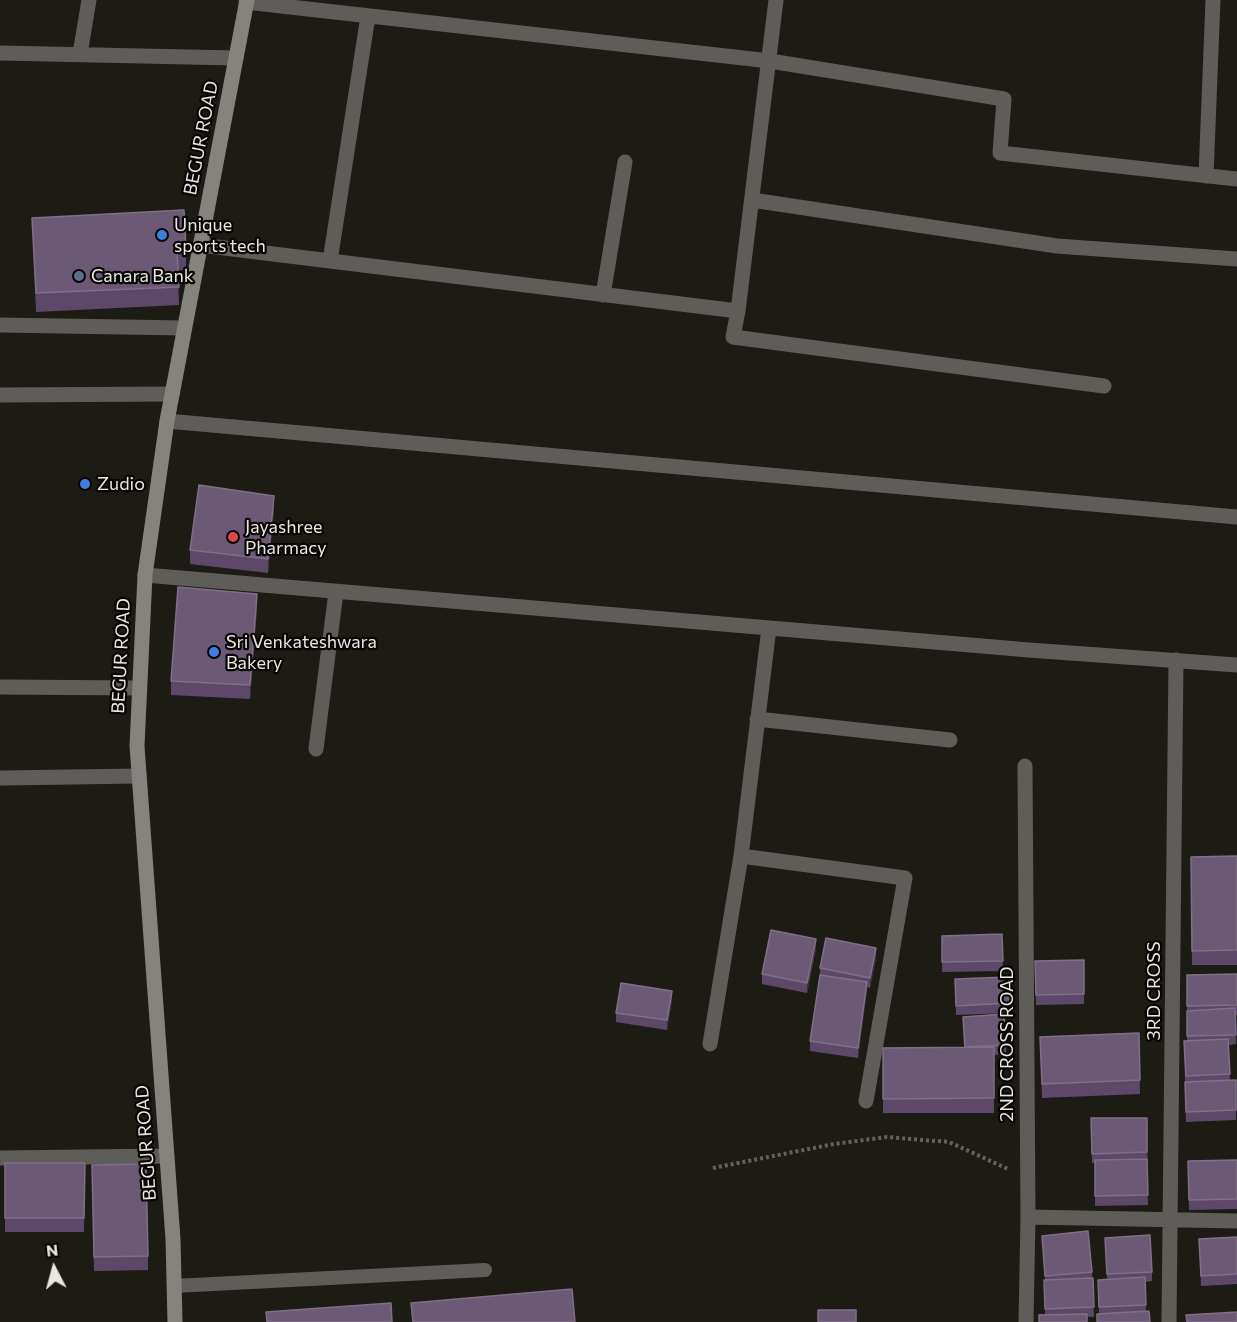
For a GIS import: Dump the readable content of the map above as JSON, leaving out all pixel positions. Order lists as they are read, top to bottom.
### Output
{
  "streets": {
    "main road": ["BEGUR ROAD"],
    "street": ["3RD CROSS", "2ND CROSS ROAD"]
  },
  "places": [
    "Unique sports tech",
    "Canara Bank",
    "Zudio",
    "Jayashree Pharmacy",
    "Sri Venkateshwara Bakery"
  ],
  "north": "top"
}
